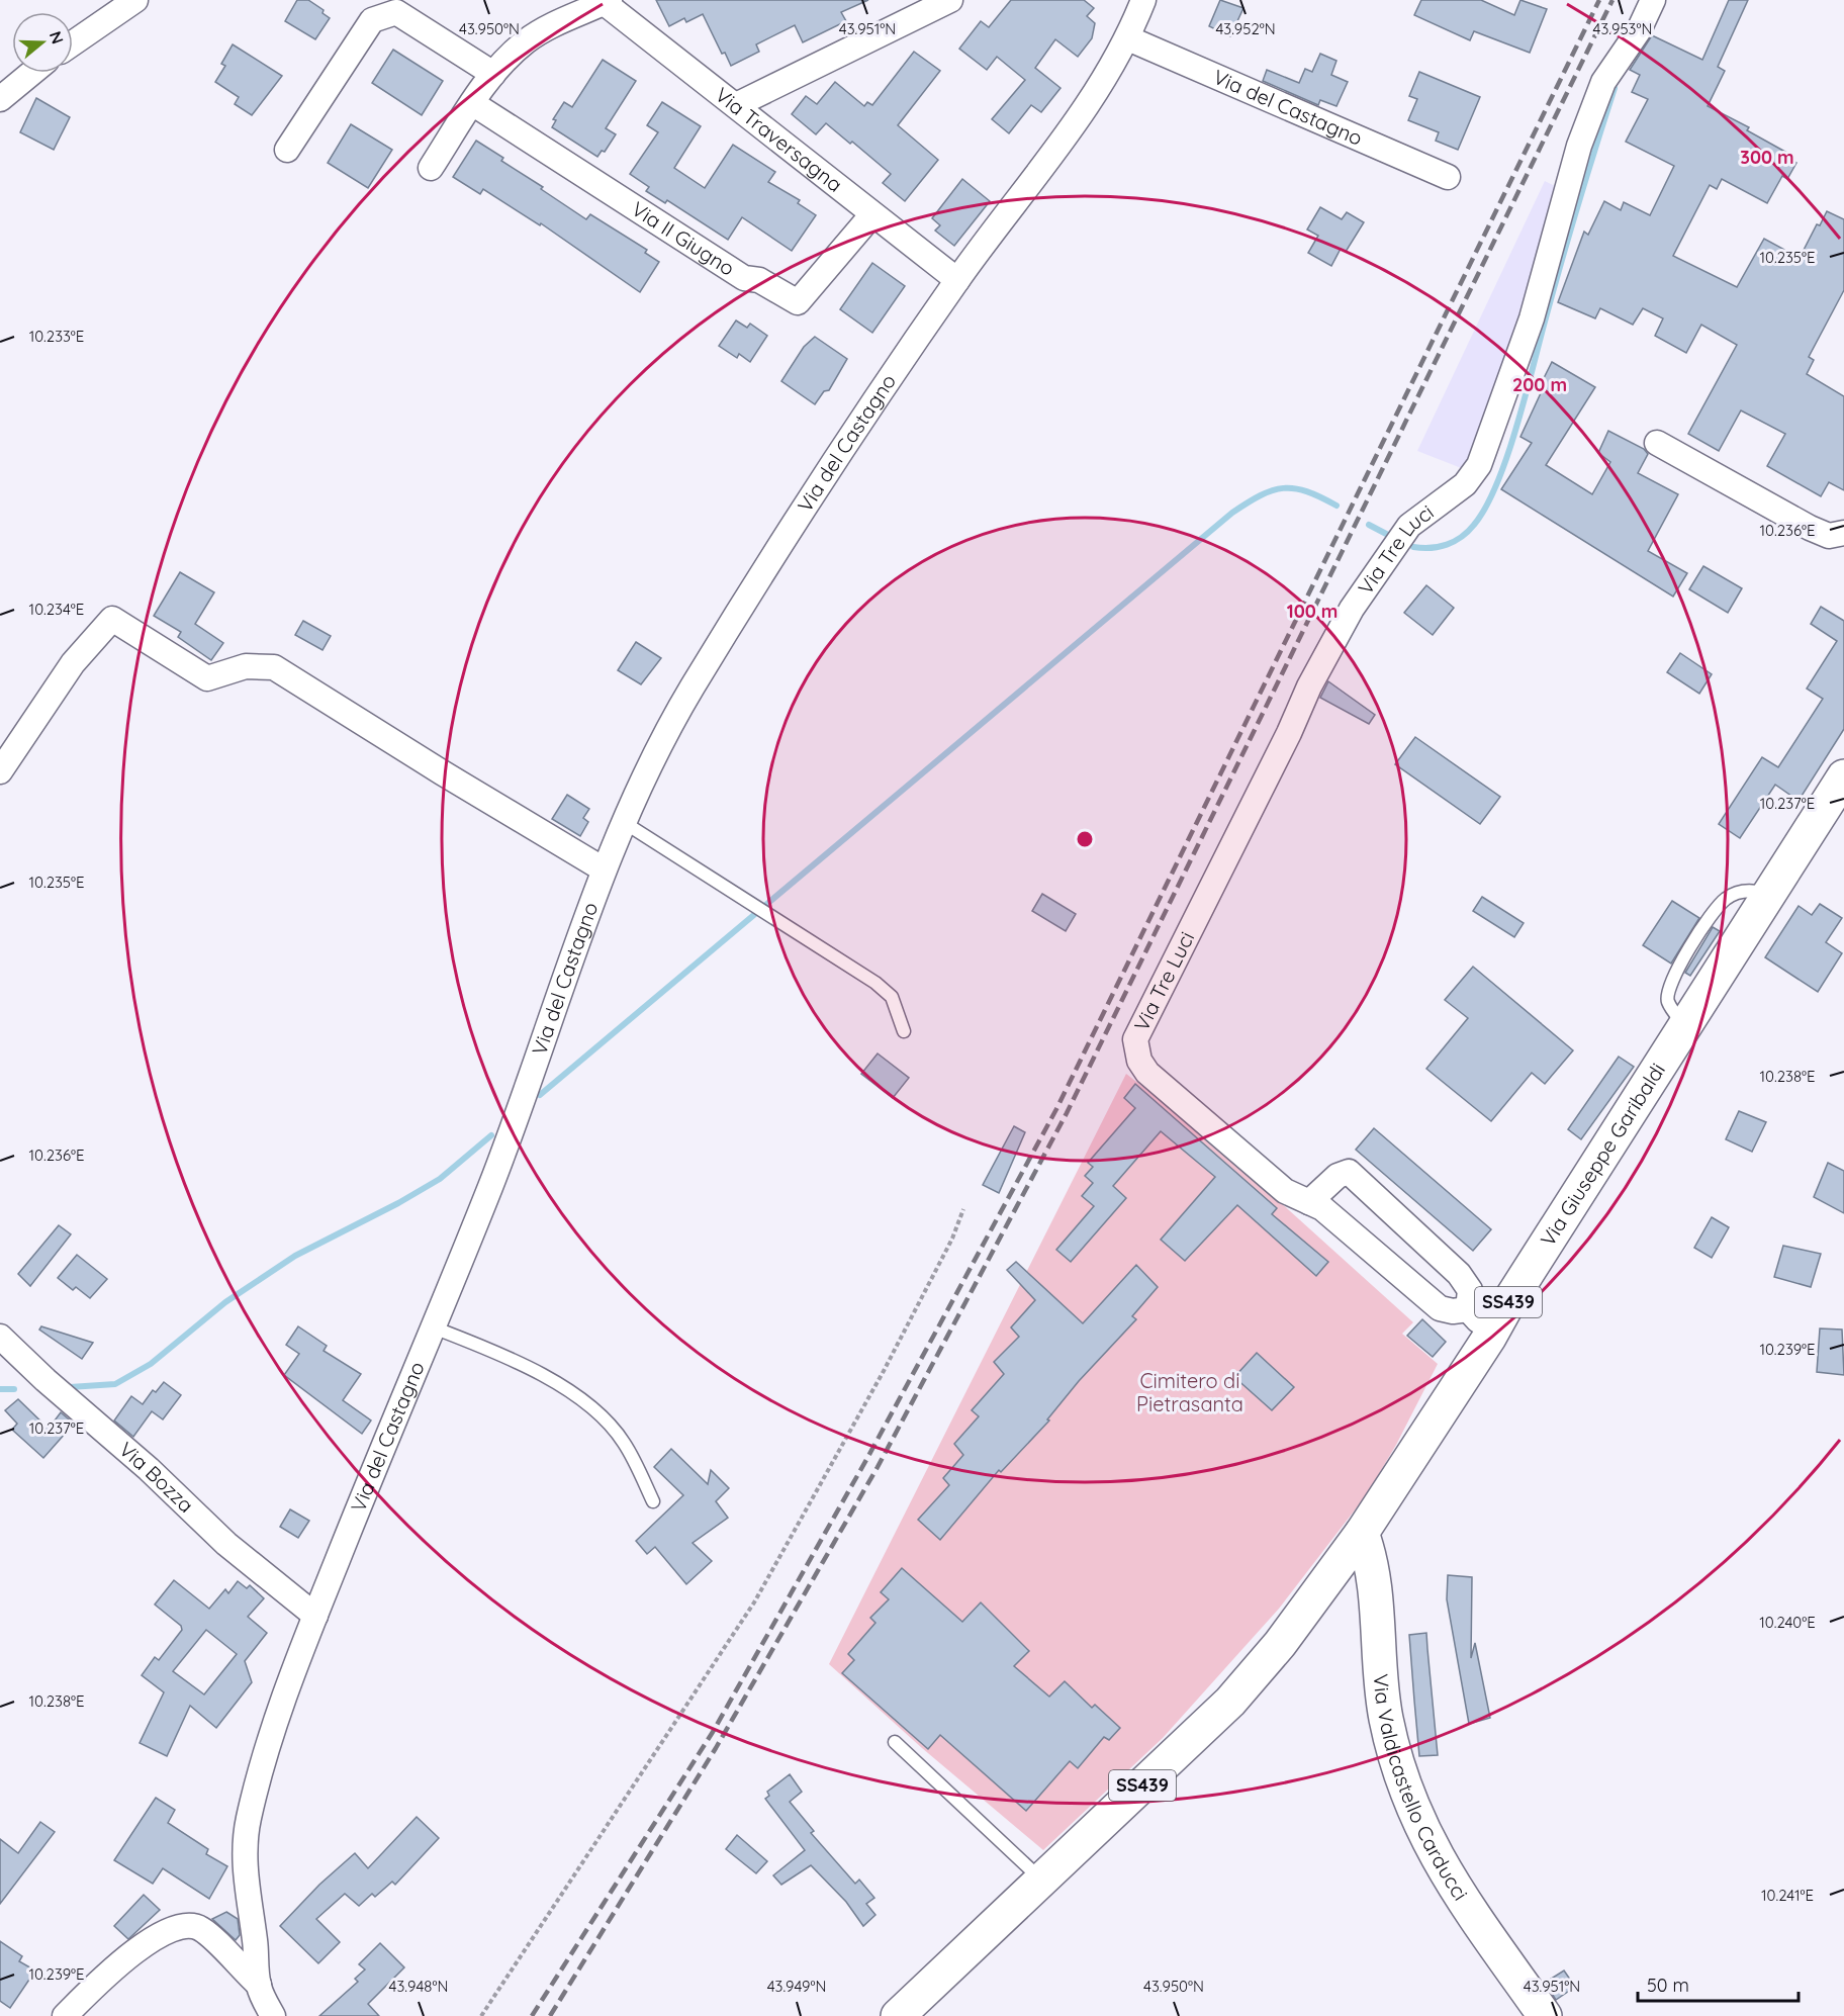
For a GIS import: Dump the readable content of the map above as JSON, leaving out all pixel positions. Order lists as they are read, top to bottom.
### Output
{
  "streets": {
    "main road": ["Via Giuseppe Garibaldi", "SS439", "Via Valdicastello Carducci"],
    "street": [
      "Via del Castagno",
      "Via Traversagna",
      "Via II Giugno",
      "Via Tre Luci",
      "Via Bozza"
    ]
  },
  "crossings": [
    ["Via del Castagno", "Via Traversagna"],
    ["Via del Castagno", "Via Bozza"],
    ["Via Traversagna", "Via II Giugno"],
    ["Via Giuseppe Garibaldi", "SS439"],
    ["Via Giuseppe Garibaldi", "Via Valdicastello Carducci"],
    ["SS439", "Via Valdicastello Carducci"]
  ],
  "parks": ["Cimitero di Pietrasanta"],
  "scale_bar": "50 m",
  "north": "right",
  "coordinates": [
    "43.950°N",
    "43.951°N",
    "43.952°N",
    "43.953°N",
    "10.235°E",
    "10.233°E",
    "10.236°E",
    "10.234°E",
    "10.237°E",
    "10.238°E",
    "10.239°E",
    "10.240°E",
    "10.241°E",
    "43.948°N",
    "43.949°N"
  ],
  "rings": ["300 m", "200 m", "100 m"]
}
